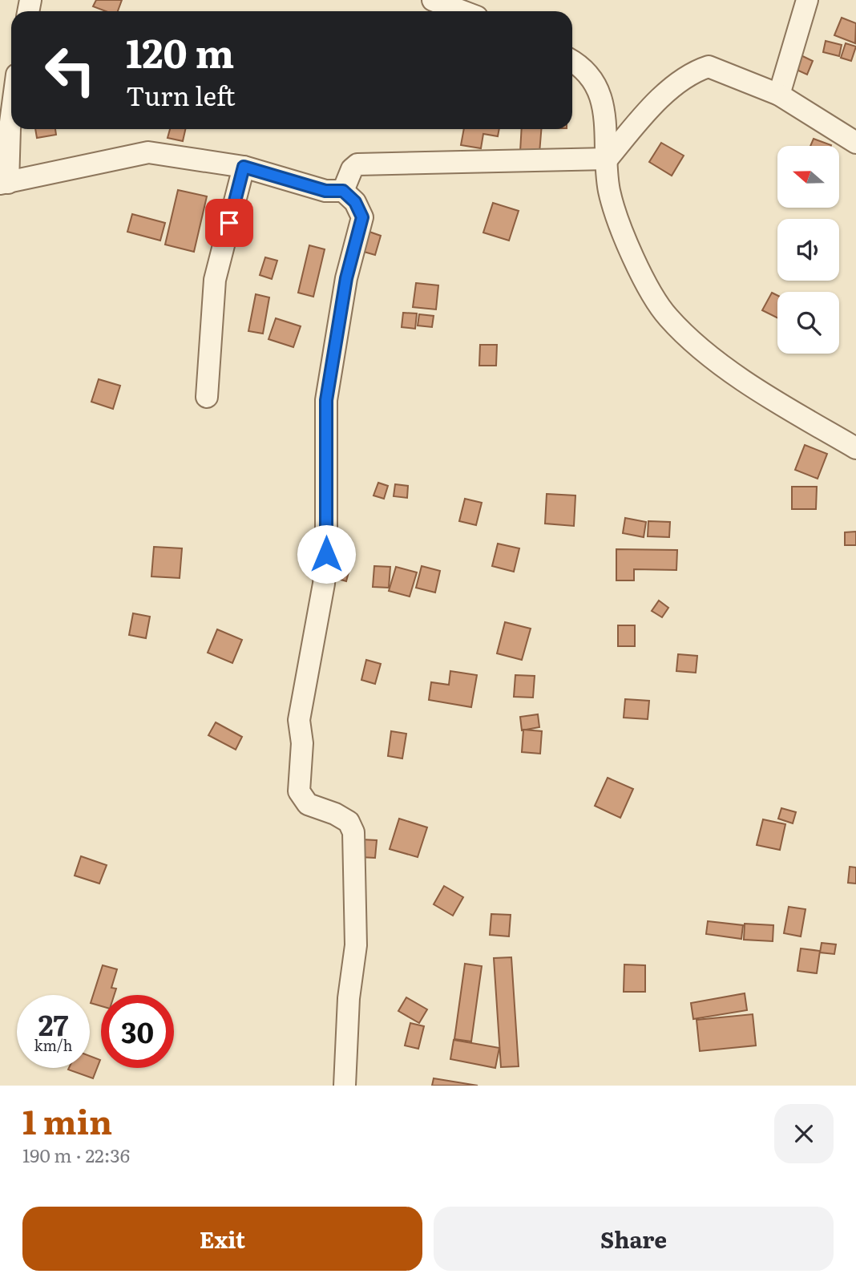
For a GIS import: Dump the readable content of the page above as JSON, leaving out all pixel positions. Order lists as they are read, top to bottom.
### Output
{
  "north": "left",
  "page": {
    "turn": ["120 m", "Turn left"],
    "speed": "27 km/h",
    "limit": "30",
    "heading": ["1 min", "190 m · 22:36"],
    "buttons": ["Exit", "Share"]
  }
}
